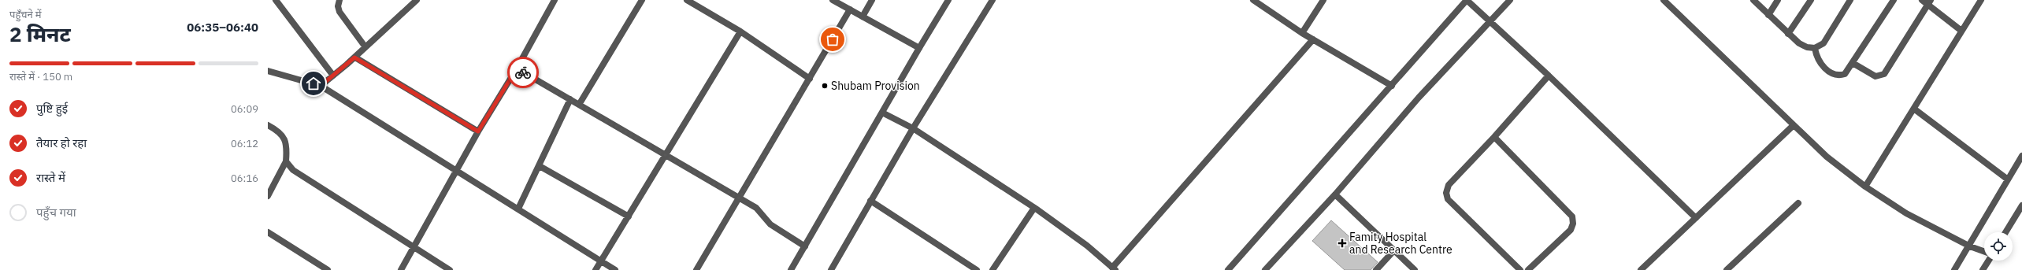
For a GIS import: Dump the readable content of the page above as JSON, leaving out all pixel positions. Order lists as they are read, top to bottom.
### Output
{
  "places": {
    "other": ["Shubam Provision"],
    "health": ["Famity Hospital and Research Centre"]
  },
  "page": {
    "heading": ["2 मिनट", "पहुँचने में", "06:35–06:40"],
    "bar": "रास्ते में · 150 m",
    "list": [
      ["पुष्टि हुई", "06:09"],
      ["तैयार हो रहा", "06:12"],
      ["रास्ते में", "06:16"],
      "पहुँच गया"
    ]
  }
}
